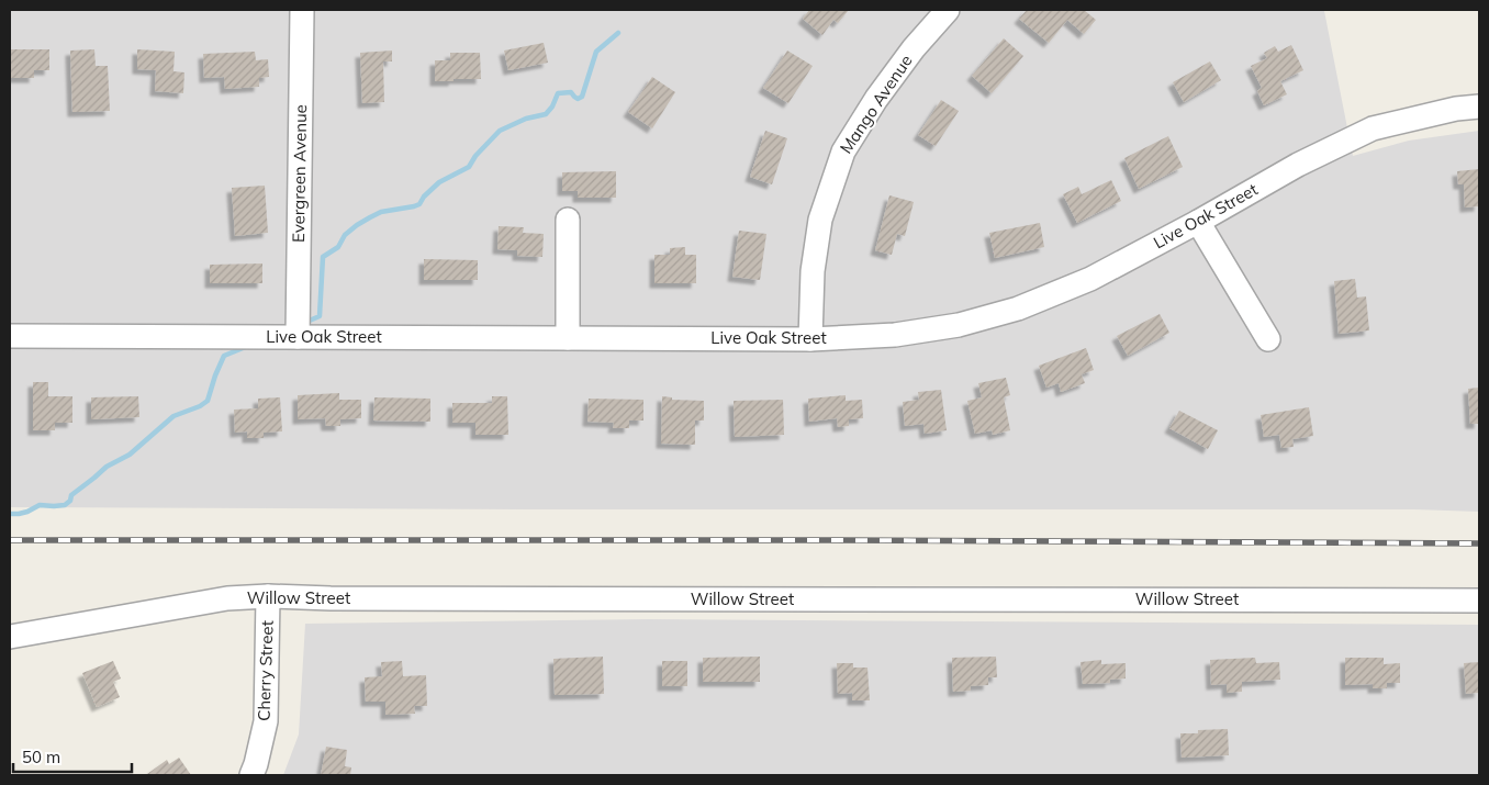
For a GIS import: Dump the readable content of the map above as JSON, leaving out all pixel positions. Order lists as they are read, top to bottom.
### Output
{
  "streets": {
    "street": [
      "Mango Avenue",
      "Evergreen Avenue",
      "Live Oak Street",
      "Willow Street",
      "Cherry Street"
    ]
  },
  "crossings": [
    ["Mango Avenue", "Live Oak Street"],
    ["Evergreen Avenue", "Live Oak Street"],
    ["Willow Street", "Cherry Street"]
  ],
  "scale_bar": "50 m"
}
